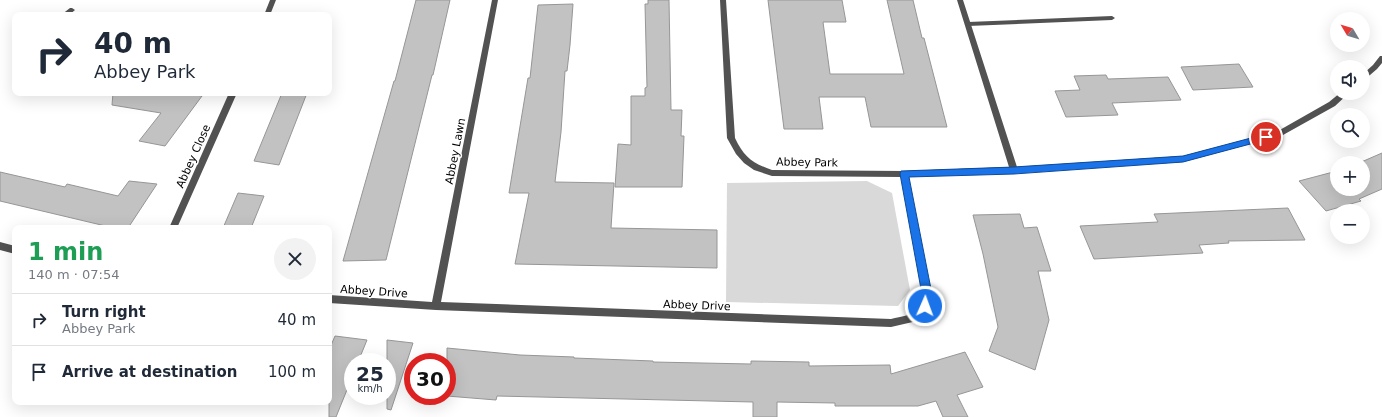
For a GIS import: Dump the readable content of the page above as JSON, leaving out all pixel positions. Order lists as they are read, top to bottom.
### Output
{
  "streets": {
    "street": [
      "Abbey Lawn",
      "Abbey Close",
      "Abbey Park",
      "Abbey Drive"
    ]
  },
  "crossings": [
    ["Abbey Lawn", "Abbey Drive"],
    ["Abbey Park", "Abbey Drive"]
  ],
  "north": "top left",
  "page": {
    "map_buttons": ["+", "−"],
    "turn": ["40 m", "Abbey Park"],
    "heading": ["1 min", "140 m · 07:54"],
    "list": [
      {
        "name": "Turn right",
        "note": "Abbey Park",
        "value": "40 m"
      },
      {
        "name": "Arrive at destination",
        "value": "100 m"
      }
    ],
    "speed": "25 km/h",
    "limit": "30"
  }
}
